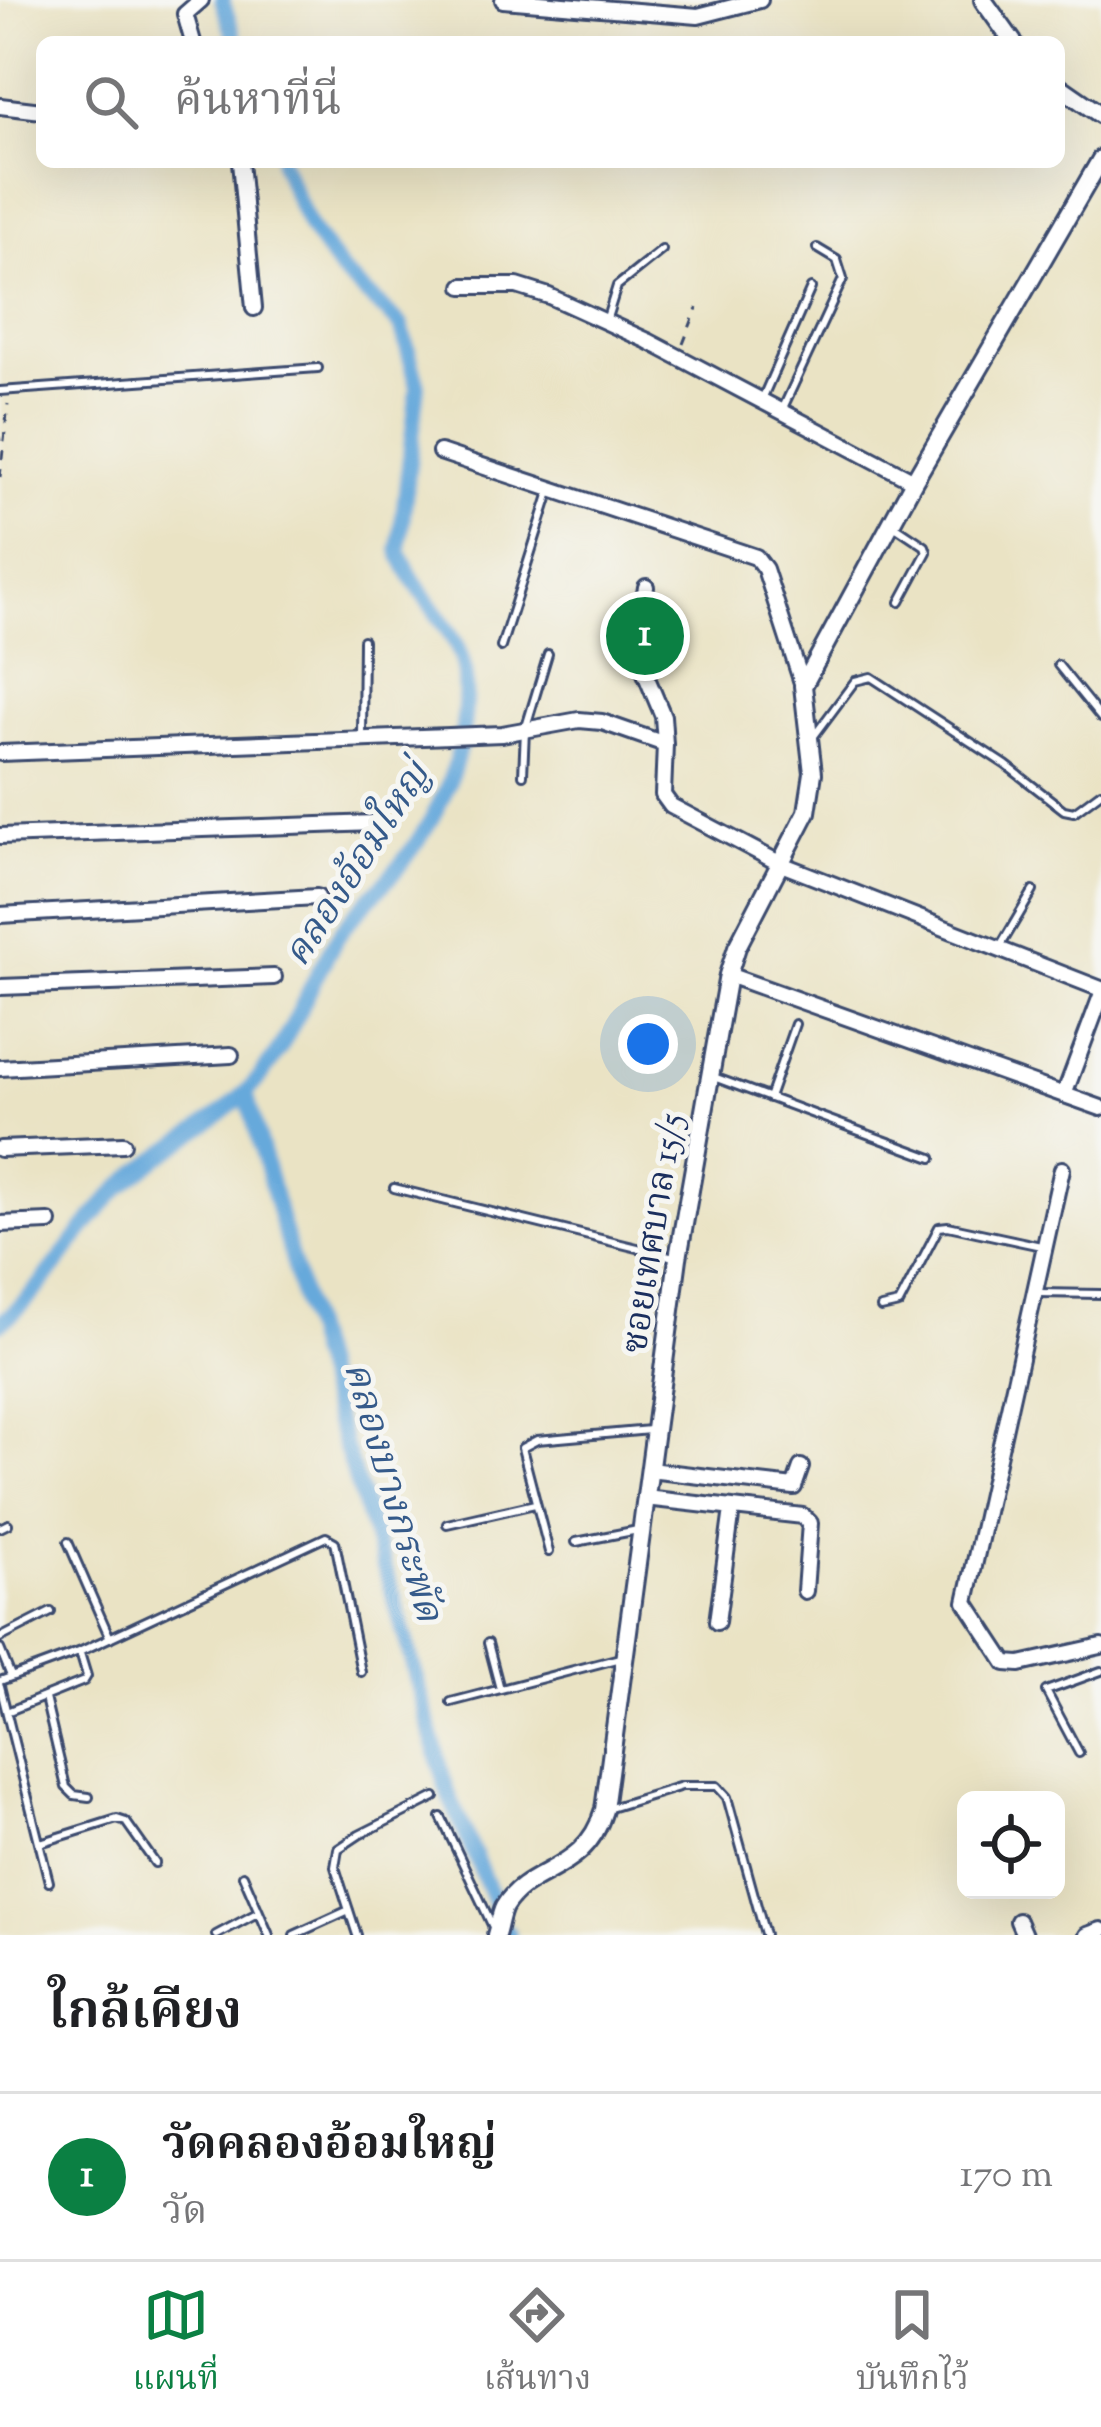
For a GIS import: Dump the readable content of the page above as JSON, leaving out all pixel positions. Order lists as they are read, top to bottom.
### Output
{
  "streets": {
    "street": ["ซอยเทศบาล 15/5"]
  },
  "water": ["คลองอ้อมใหญ่", "คลองบางกระพัด"],
  "page": {
    "search": "ค้นหาที่นี่",
    "pins": "1",
    "heading": "ใกล้เคียง",
    "list": [
      {
        "mark": "1",
        "name": "วัดคลองอ้อมใหญ่",
        "note": "วัด",
        "value": "170 m"
      }
    ],
    "nav": ["แผนที่", "เส้นทาง", "บันทึกไว้"]
  }
}
